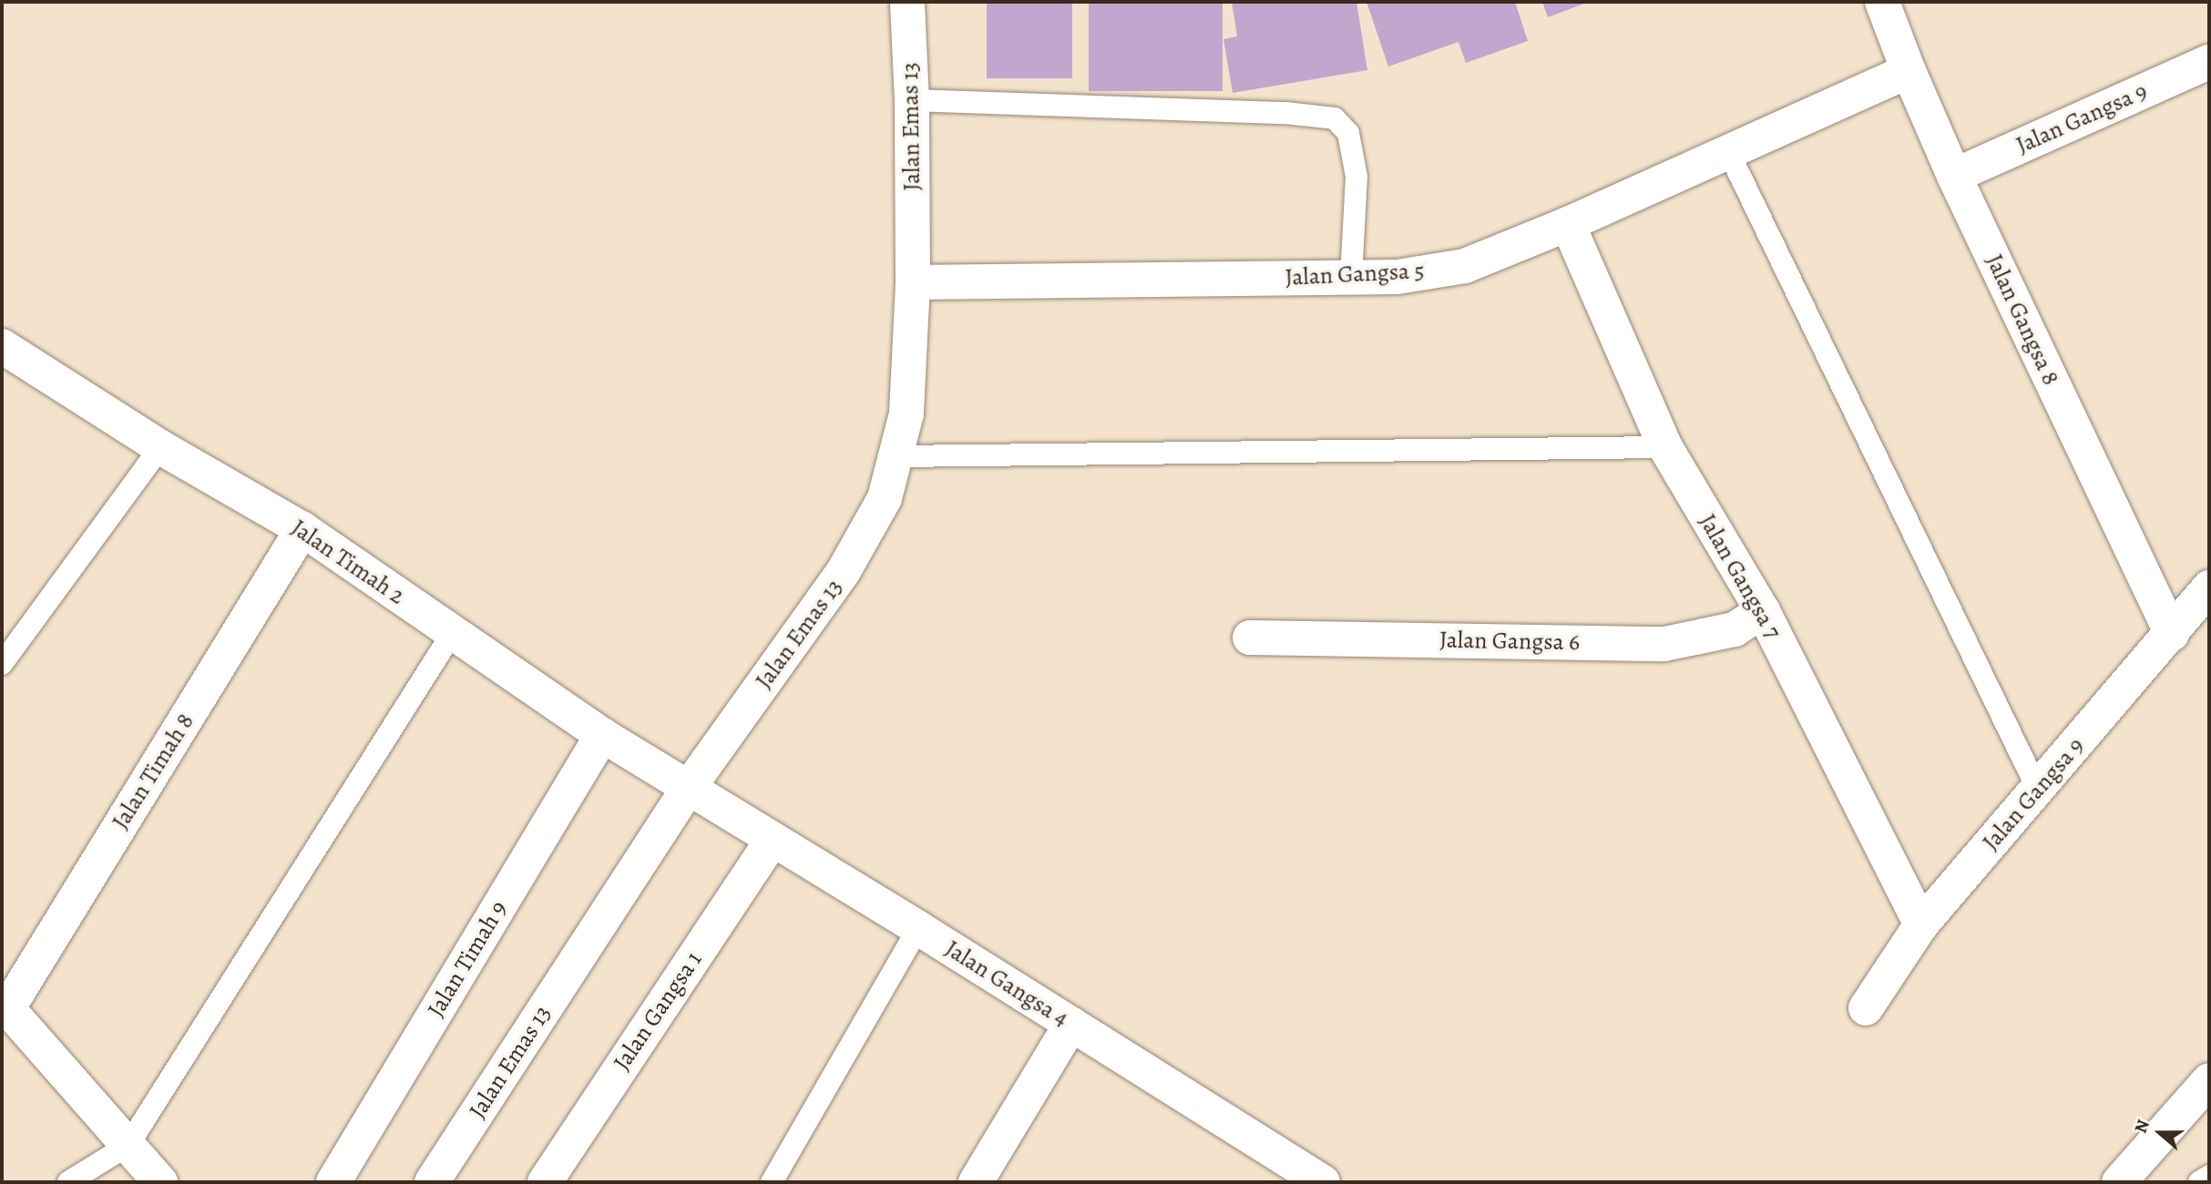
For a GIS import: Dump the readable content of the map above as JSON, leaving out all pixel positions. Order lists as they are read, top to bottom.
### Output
{
  "streets": {
    "street": [
      "Jalan Gangsa 9",
      "Jalan Emas 13",
      "Jalan Gangsa 5",
      "Jalan Gangsa 8",
      "Jalan Timah 2",
      "Jalan Gangsa 7",
      "Jalan Gangsa 6",
      "Jalan Timah 8",
      "Jalan Timah 9",
      "Jalan Gangsa 4",
      "Jalan Gangsa 1"
    ]
  },
  "crossings": [
    ["Jalan Gangsa 9", "Jalan Gangsa 8"],
    ["Jalan Gangsa 9", "Jalan Gangsa 7"],
    ["Jalan Emas 13", "Jalan Gangsa 5"],
    ["Jalan Emas 13", "Jalan Timah 2"],
    ["Jalan Emas 13", "Jalan Gangsa 4"],
    ["Jalan Gangsa 5", "Jalan Gangsa 8"],
    ["Jalan Gangsa 5", "Jalan Gangsa 7"],
    ["Jalan Timah 2", "Jalan Timah 8"],
    ["Jalan Timah 2", "Jalan Timah 9"],
    ["Jalan Timah 2", "Jalan Gangsa 4"],
    ["Jalan Gangsa 7", "Jalan Gangsa 6"],
    ["Jalan Gangsa 4", "Jalan Gangsa 1"]
  ],
  "north": "left"
}
